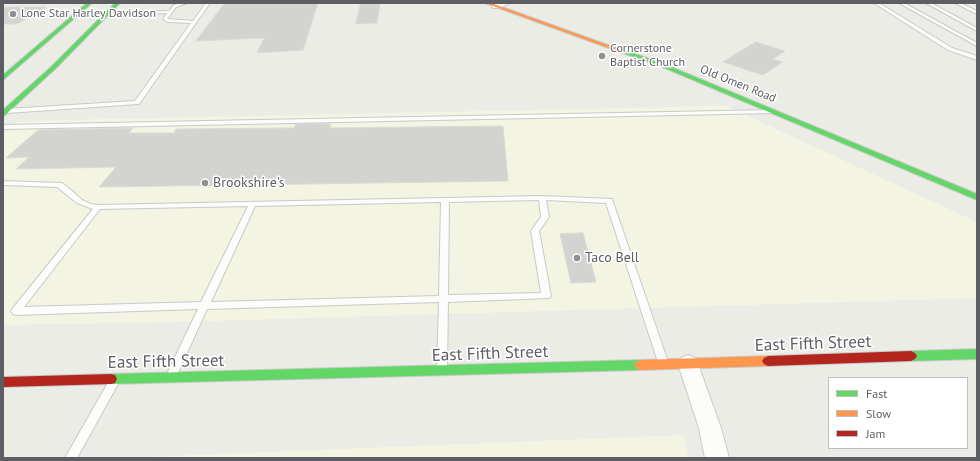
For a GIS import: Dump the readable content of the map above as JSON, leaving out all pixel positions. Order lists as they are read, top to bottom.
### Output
{
  "streets": {
    "main road": ["Old Omen Road", "East Fifth Street"]
  },
  "places": [
    "Lone Star Harley Davidson",
    "Cornerstone Baptist Church",
    "Brookshire's",
    "Taco Bell"
  ],
  "legend": ["Fast", "Slow", "Jam"]
}
